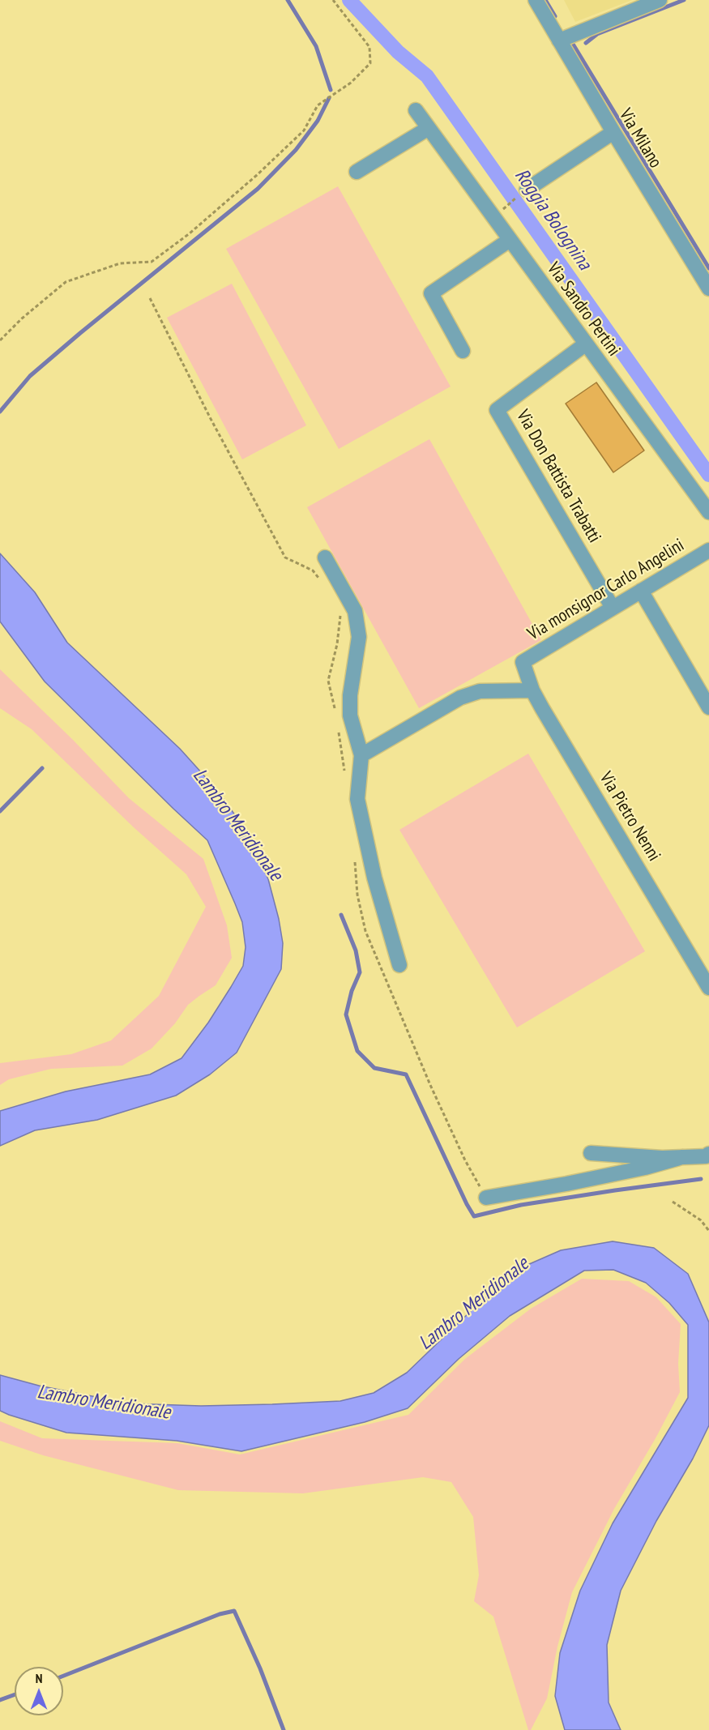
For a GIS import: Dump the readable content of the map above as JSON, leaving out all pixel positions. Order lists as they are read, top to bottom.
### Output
{
  "streets": {
    "street": [
      "Via Milano",
      "Via Sandro Pertini",
      "Via Don Battista Trabatti",
      "Via monsignor Carlo Angelini",
      "Via Pietro Nenni"
    ]
  },
  "crossings": [
    ["Via Sandro Pertini", "Via Don Battista Trabatti"],
    ["Via Don Battista Trabatti", "Via monsignor Carlo Angelini"],
    ["Via monsignor Carlo Angelini", "Via Pietro Nenni"]
  ],
  "water": ["Roggia Bolognina", "Lambro Meridionale"],
  "north": "top"
}
